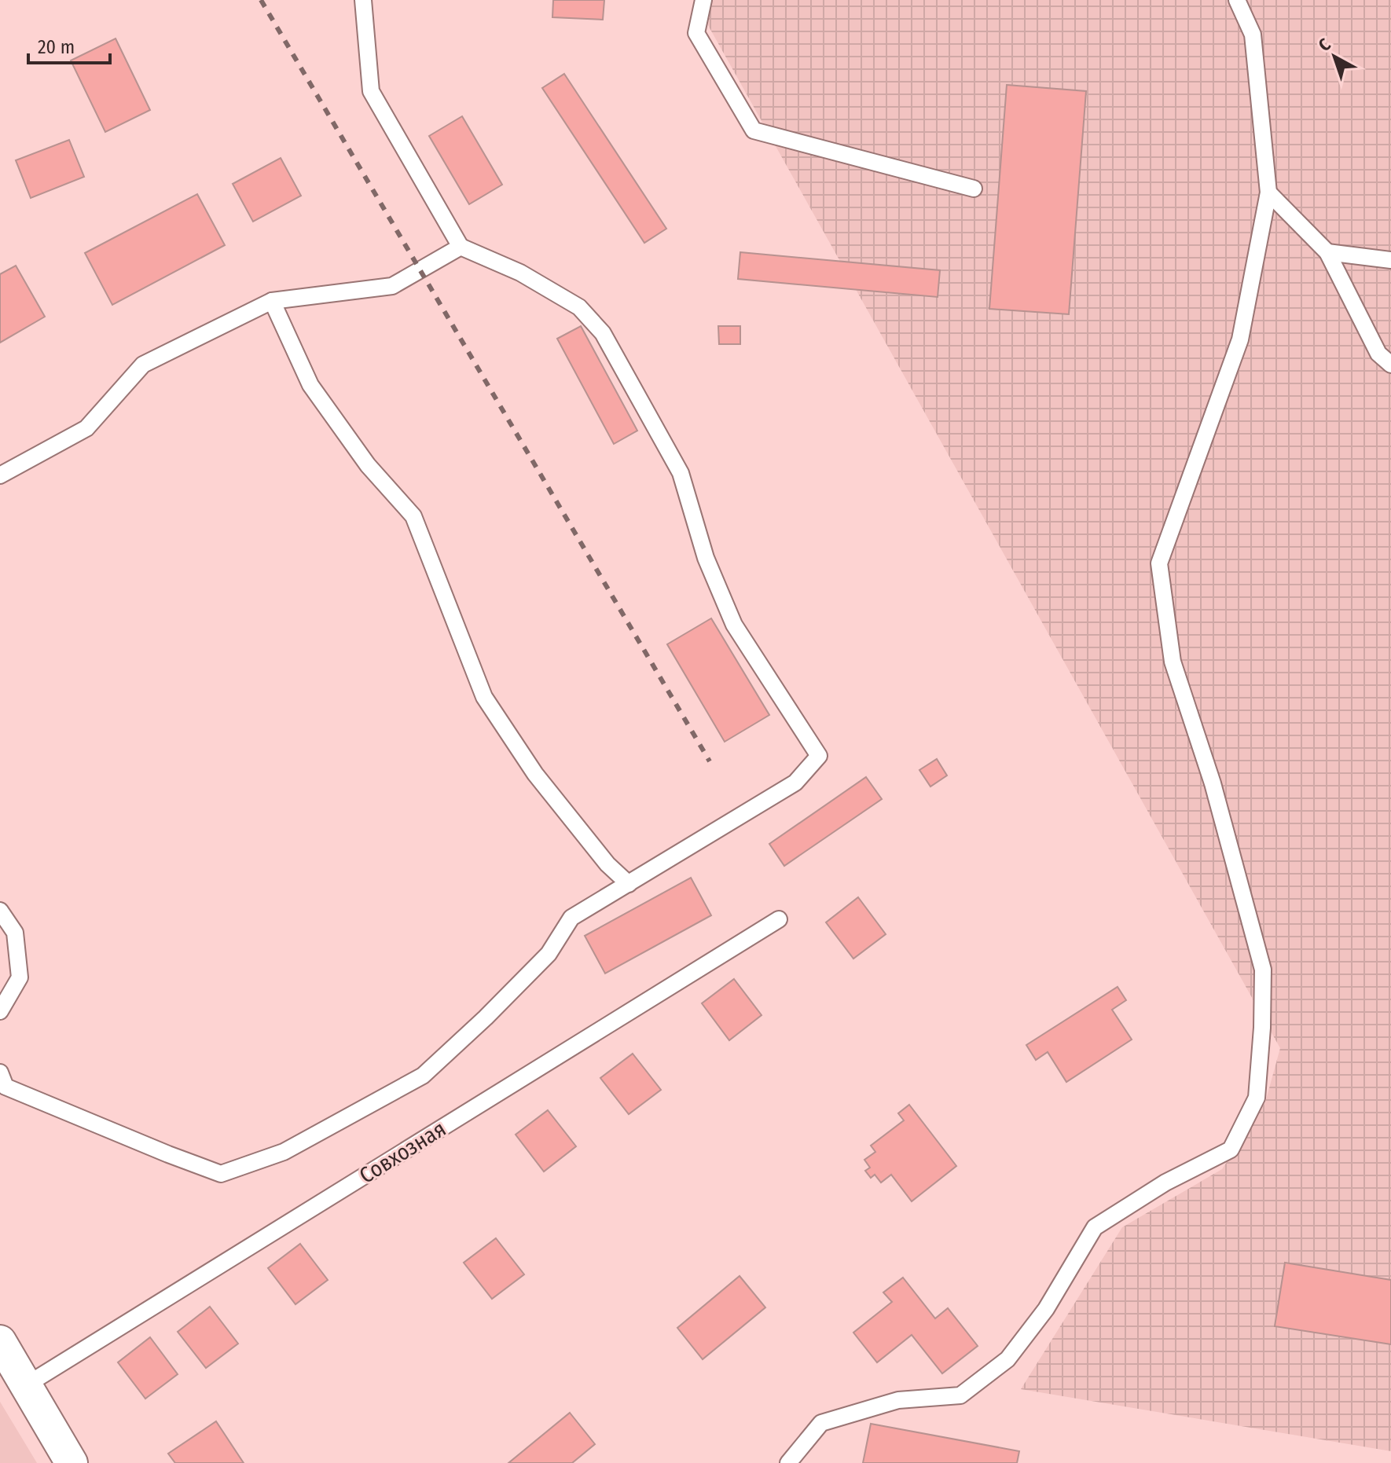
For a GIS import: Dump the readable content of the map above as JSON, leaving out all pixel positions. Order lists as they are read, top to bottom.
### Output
{
  "streets": {
    "lane": ["Совхозная"]
  },
  "scale_bar": "20 m",
  "north": "top left"
}
